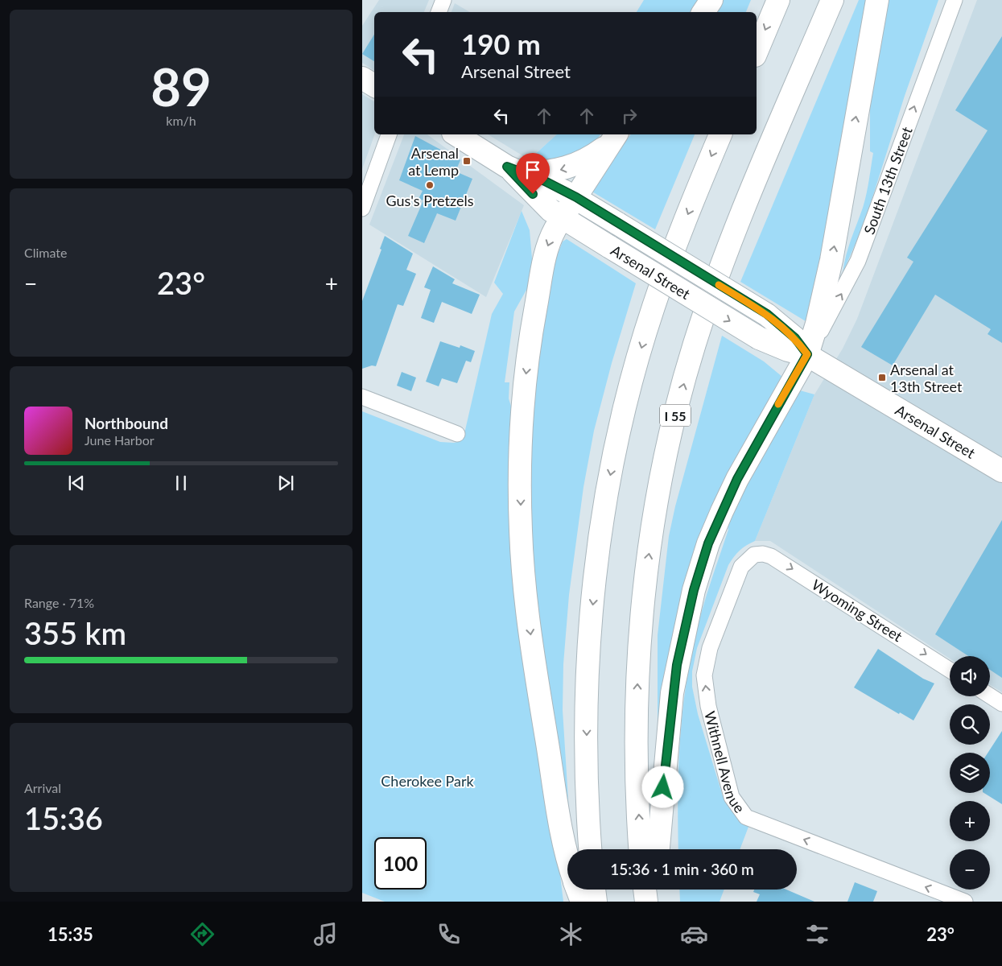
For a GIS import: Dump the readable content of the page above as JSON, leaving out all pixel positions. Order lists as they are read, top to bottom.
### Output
{
  "streets": {
    "main road": ["Arsenal Street", "I 55"],
    "street": ["South 13th Street", "Wyoming Street", "Withnell Avenue"]
  },
  "crossings": [
    ["South 13th Street", "Arsenal Street"],
    ["Wyoming Street", "Withnell Avenue"]
  ],
  "one_way": ["South 13th Street", "Wyoming Street"],
  "parks": ["Cherokee Park"],
  "places": {
    "transit": ["Arsenal at Lemp", "Arsenal at 13th Street"],
    "other": ["Gus's Pretzels"]
  },
  "page": {
    "tile": [
      ["89", "km/h"],
      "Climate",
      ["Range · 71%", "355 km"],
      ["Arrival", "15:36"]
    ],
    "turn": ["190 m", "Arsenal Street"],
    "heat": ["−", "23°", "+"],
    "song": ["Northbound", "June Harbor"],
    "map_buttons": ["+", "−"],
    "limit": "100",
    "trip": "15:36 · 1 min · 360 m",
    "tabs": ["15:35", "23°"]
  }
}
